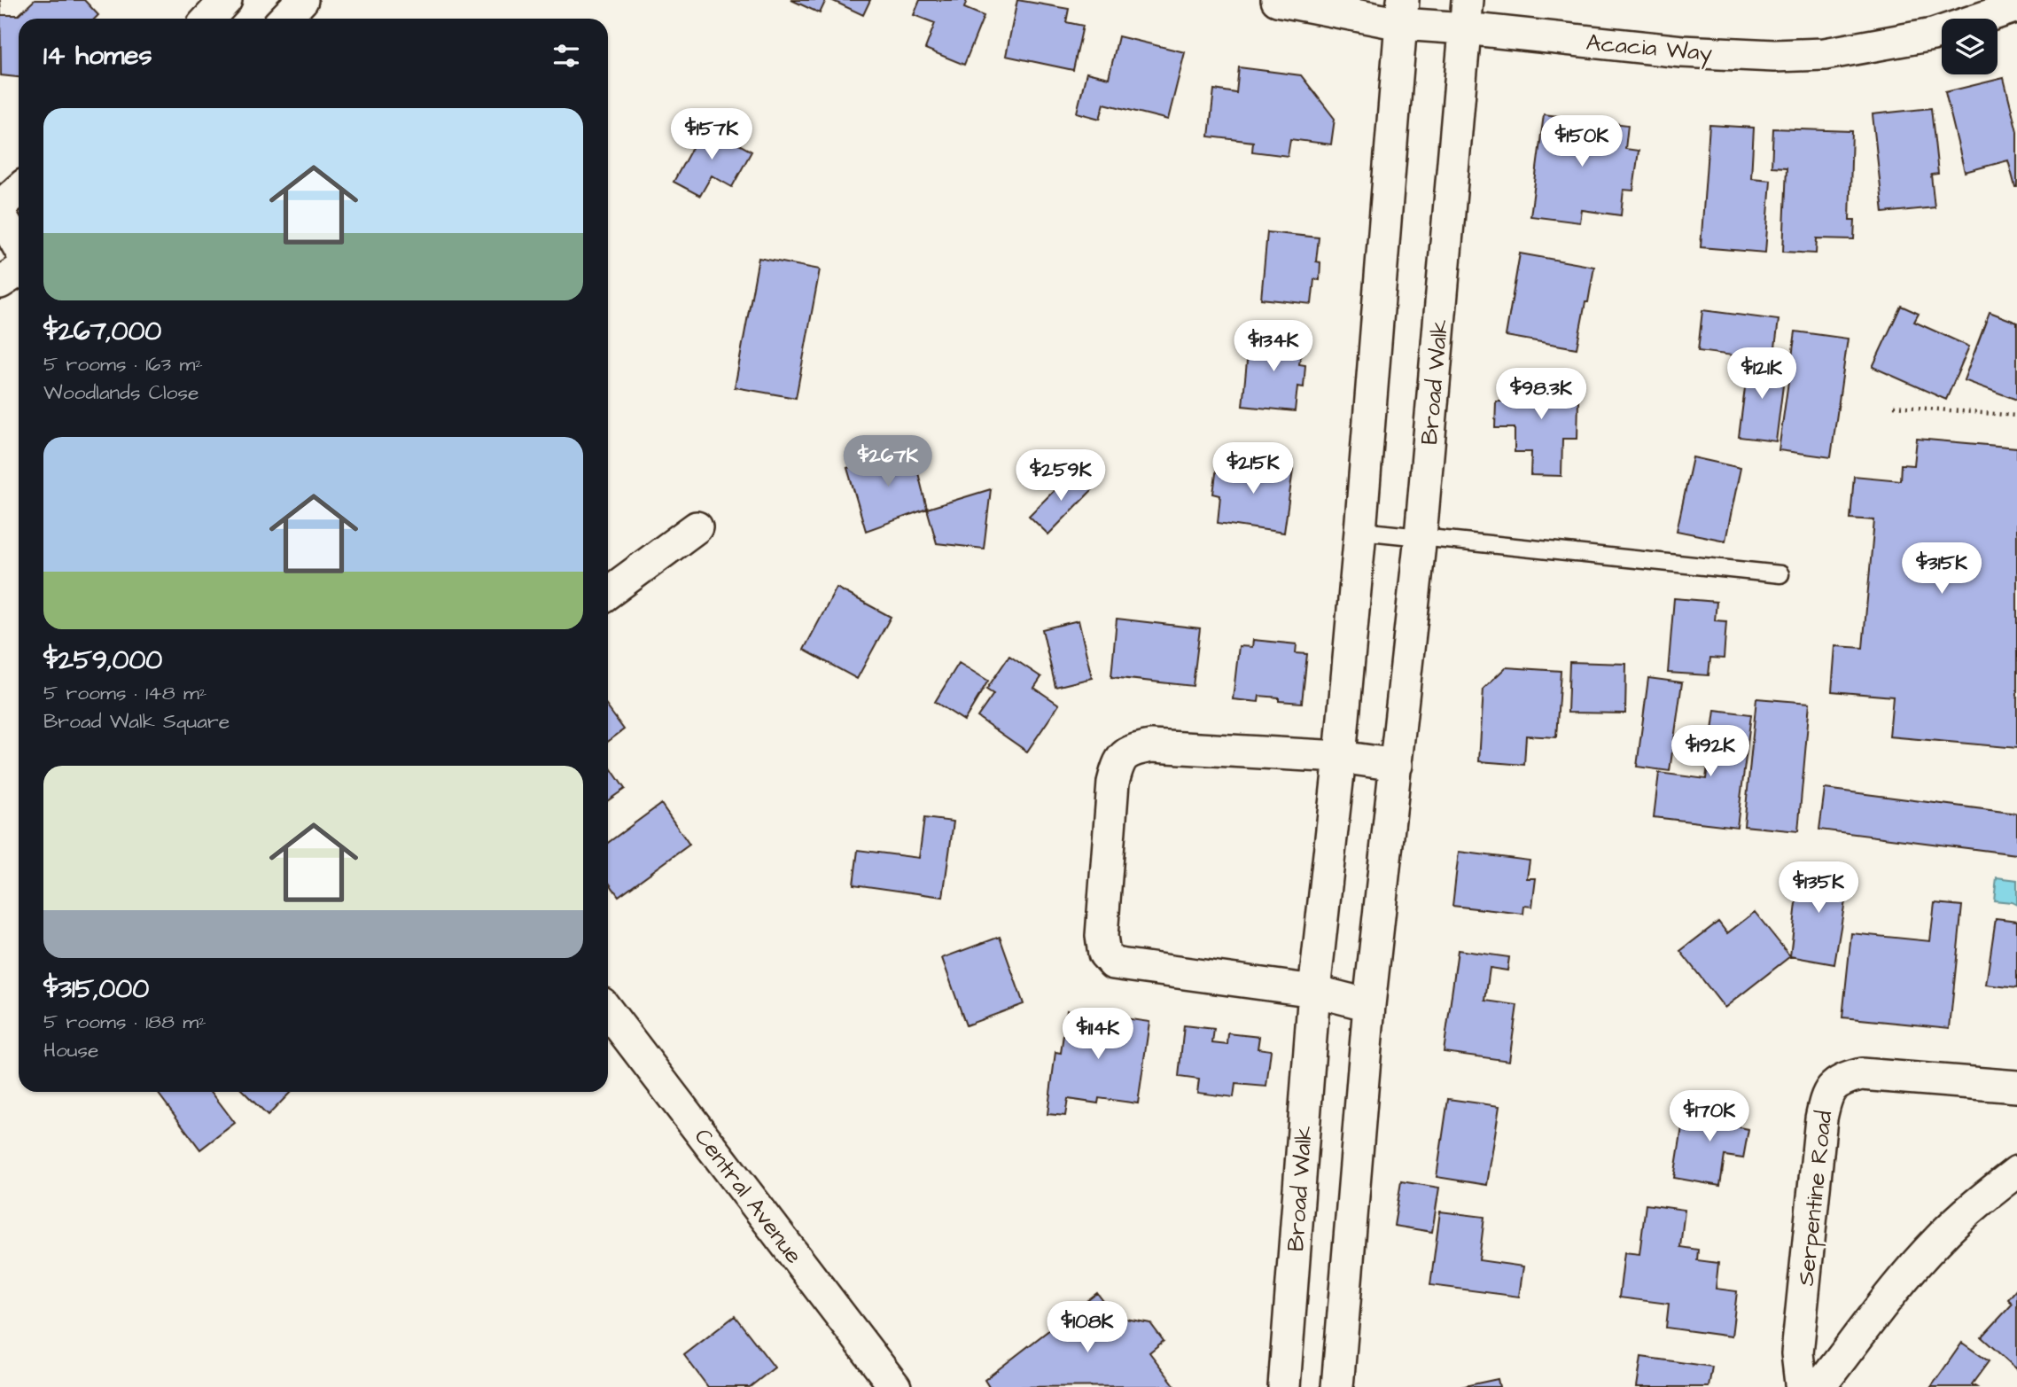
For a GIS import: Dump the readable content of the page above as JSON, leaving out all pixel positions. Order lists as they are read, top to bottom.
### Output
{
  "streets": {
    "street": [
      "Acacia Way",
      "Broad Walk",
      "Central Avenue",
      "Serpentine Road"
    ]
  },
  "crossings": [
    ["Acacia Way", "Broad Walk"]
  ],
  "page": {
    "heading": "14 homes",
    "list": [
      {
        "name": "$267,000",
        "note": "5 rooms · 163 m² · Woodlands Close"
      },
      {
        "name": "$259,000",
        "note": "5 rooms · 148 m² · Broad Walk Square"
      },
      {
        "name": "$315,000",
        "note": "5 rooms · 188 m² · House"
      }
    ],
    "price": [
      "$157K",
      "$150K",
      "$134K",
      "$121K",
      "$98.3K",
      "$267K",
      "$215K",
      "$259K",
      "$315K",
      "$192K",
      "$135K",
      "$114K",
      "$170K",
      "$108K"
    ]
  }
}
